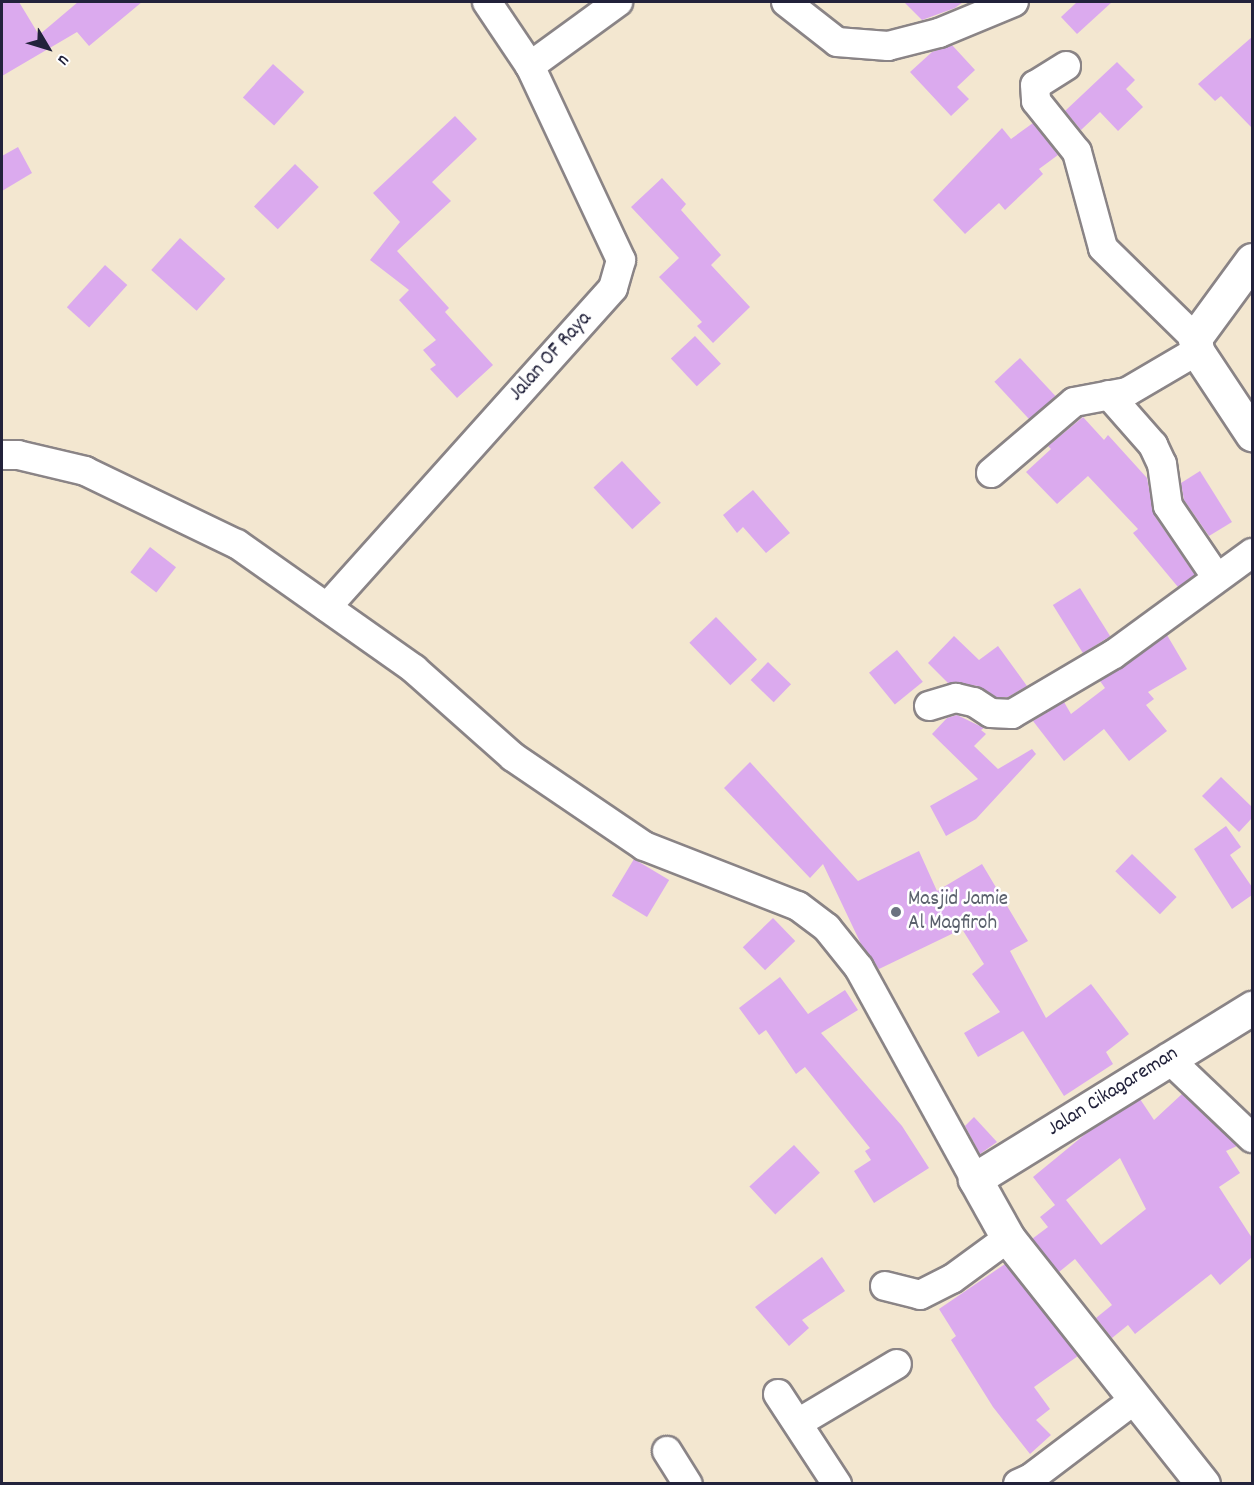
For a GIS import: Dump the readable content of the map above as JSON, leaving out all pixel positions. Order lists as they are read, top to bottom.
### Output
{
  "streets": {
    "street": ["Jalan OF Raya", "Jalan Cikagareman"]
  },
  "places": ["Masjid Jamie Al Magfiroh"],
  "north": "bottom right"
}
